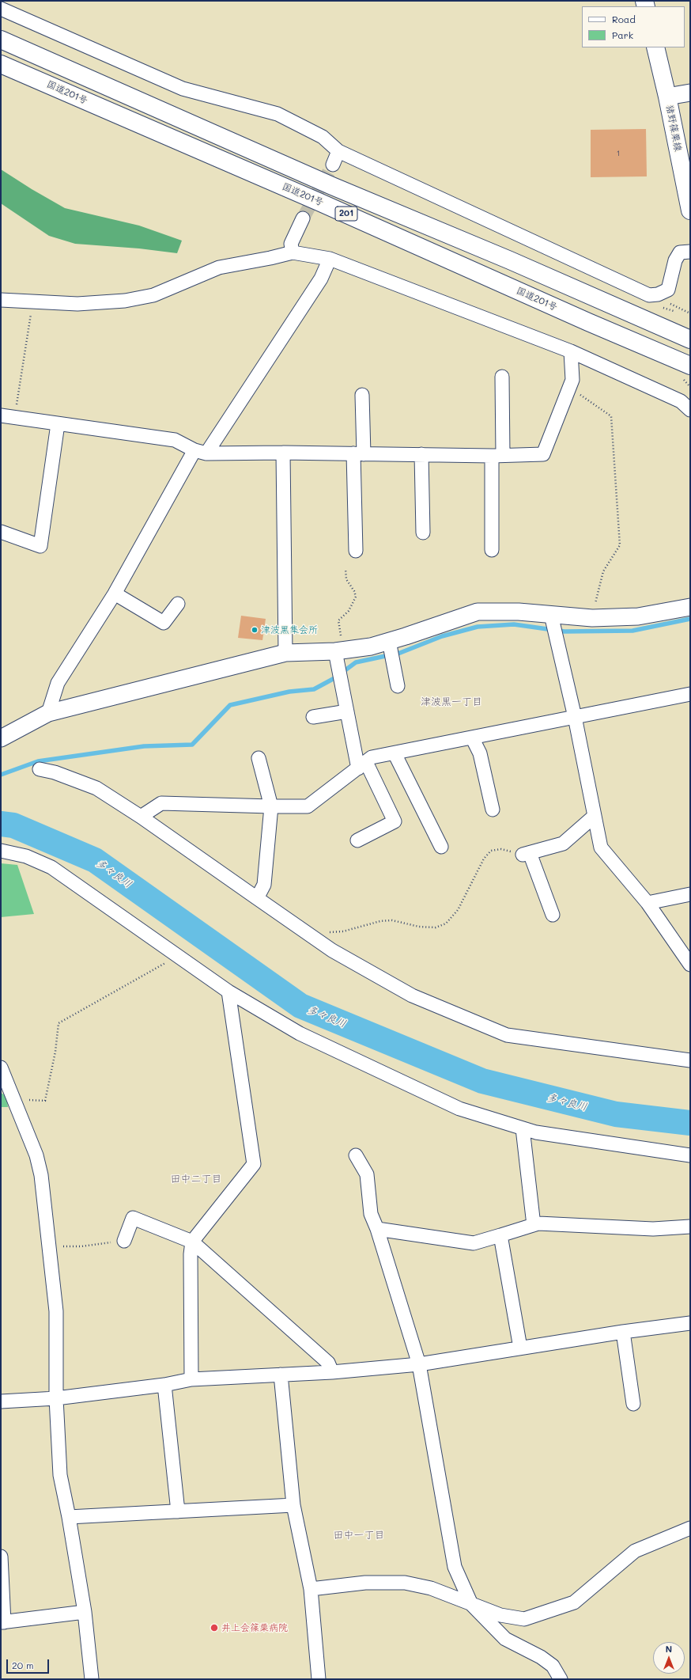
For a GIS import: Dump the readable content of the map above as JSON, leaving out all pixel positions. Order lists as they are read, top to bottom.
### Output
{
  "streets": {
    "main road": ["国道201号", "猪野篠栗線", "201"]
  },
  "districts": ["津波黒一丁目", "田中二丁目", "田中一丁目"],
  "water": ["多々良川"],
  "places": ["津波黒集会所", "井上会篠栗病院"],
  "house_numbers": ["1"],
  "legend": ["Road", "Park"],
  "scale_bar": "20 m",
  "north": "top"
}
